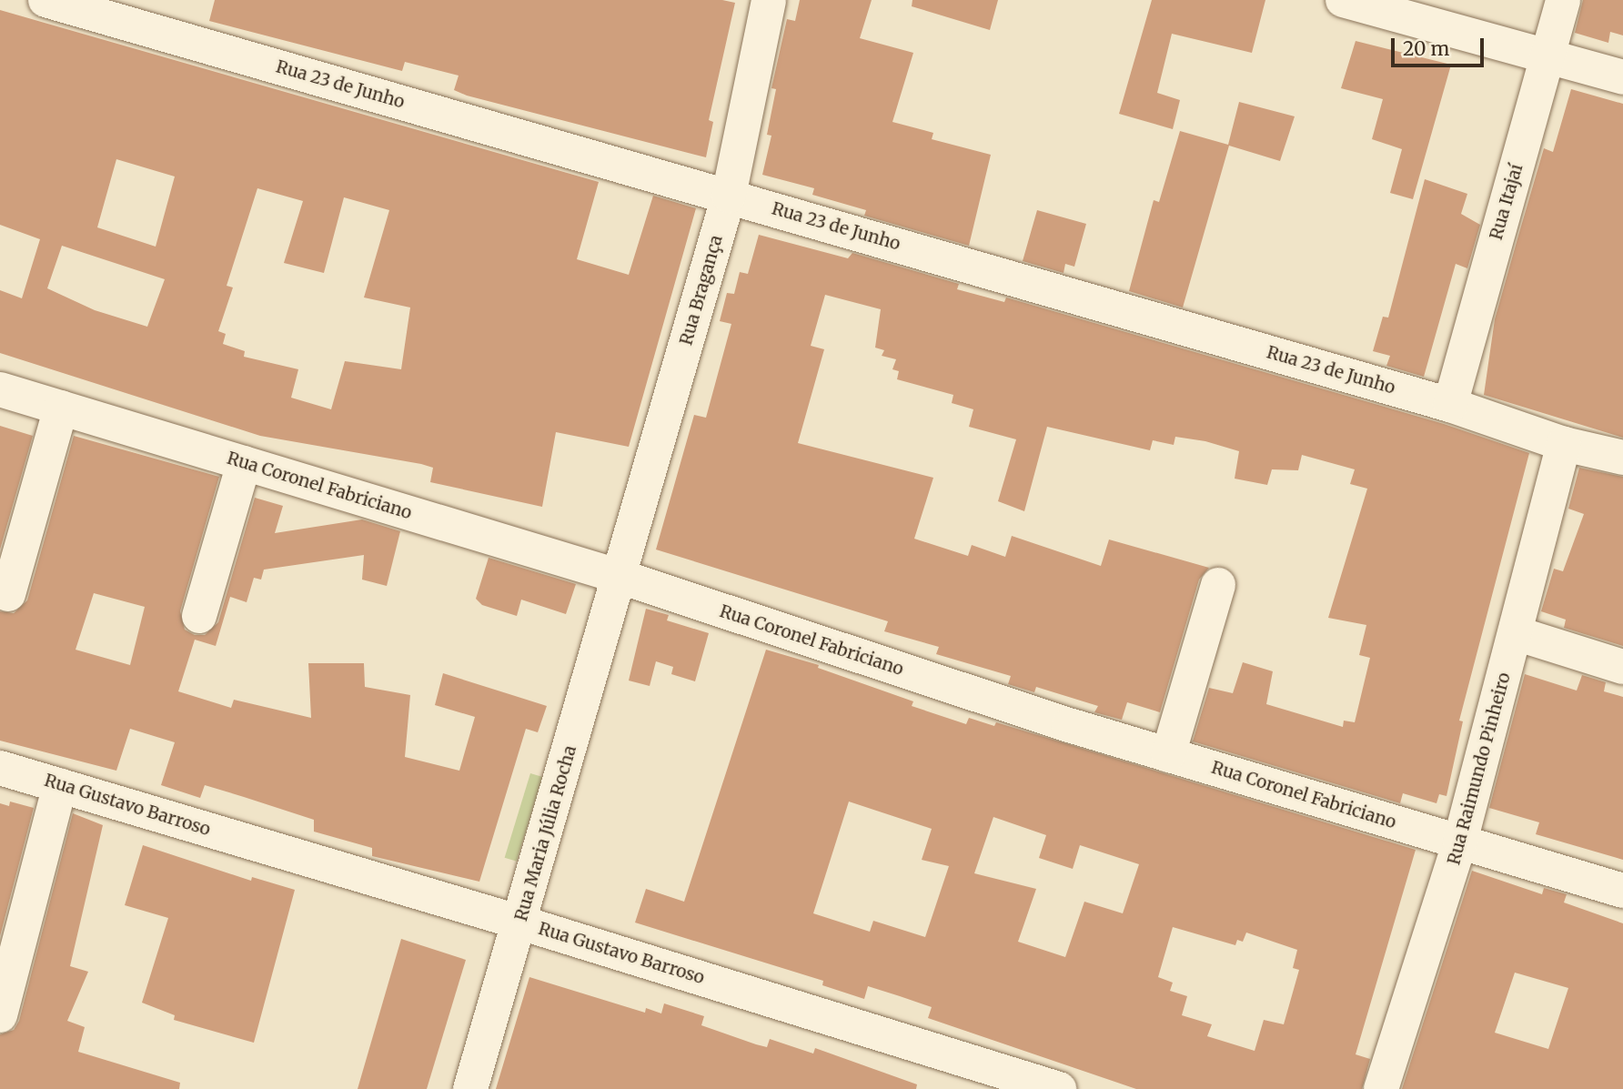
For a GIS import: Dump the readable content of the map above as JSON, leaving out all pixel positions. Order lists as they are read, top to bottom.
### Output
{
  "streets": {
    "street": [
      "Rua 23 de Junho",
      "Rua Itajaí",
      "Rua Bragança",
      "Rua Coronel Fabriciano",
      "Rua Raimundo Pinheiro",
      "Rua Gustavo Barroso",
      "Rua Maria Júlia Rocha"
    ]
  },
  "crossings": [
    ["Rua 23 de Junho", "Rua Itajaí"],
    ["Rua 23 de Junho", "Rua Bragança"],
    ["Rua 23 de Junho", "Rua Raimundo Pinheiro"],
    ["Rua Bragança", "Rua Coronel Fabriciano"],
    ["Rua Bragança", "Rua Maria Júlia Rocha"],
    ["Rua Coronel Fabriciano", "Rua Raimundo Pinheiro"],
    ["Rua Coronel Fabriciano", "Rua Maria Júlia Rocha"],
    ["Rua Gustavo Barroso", "Rua Maria Júlia Rocha"]
  ],
  "scale_bar": "20 m"
}
